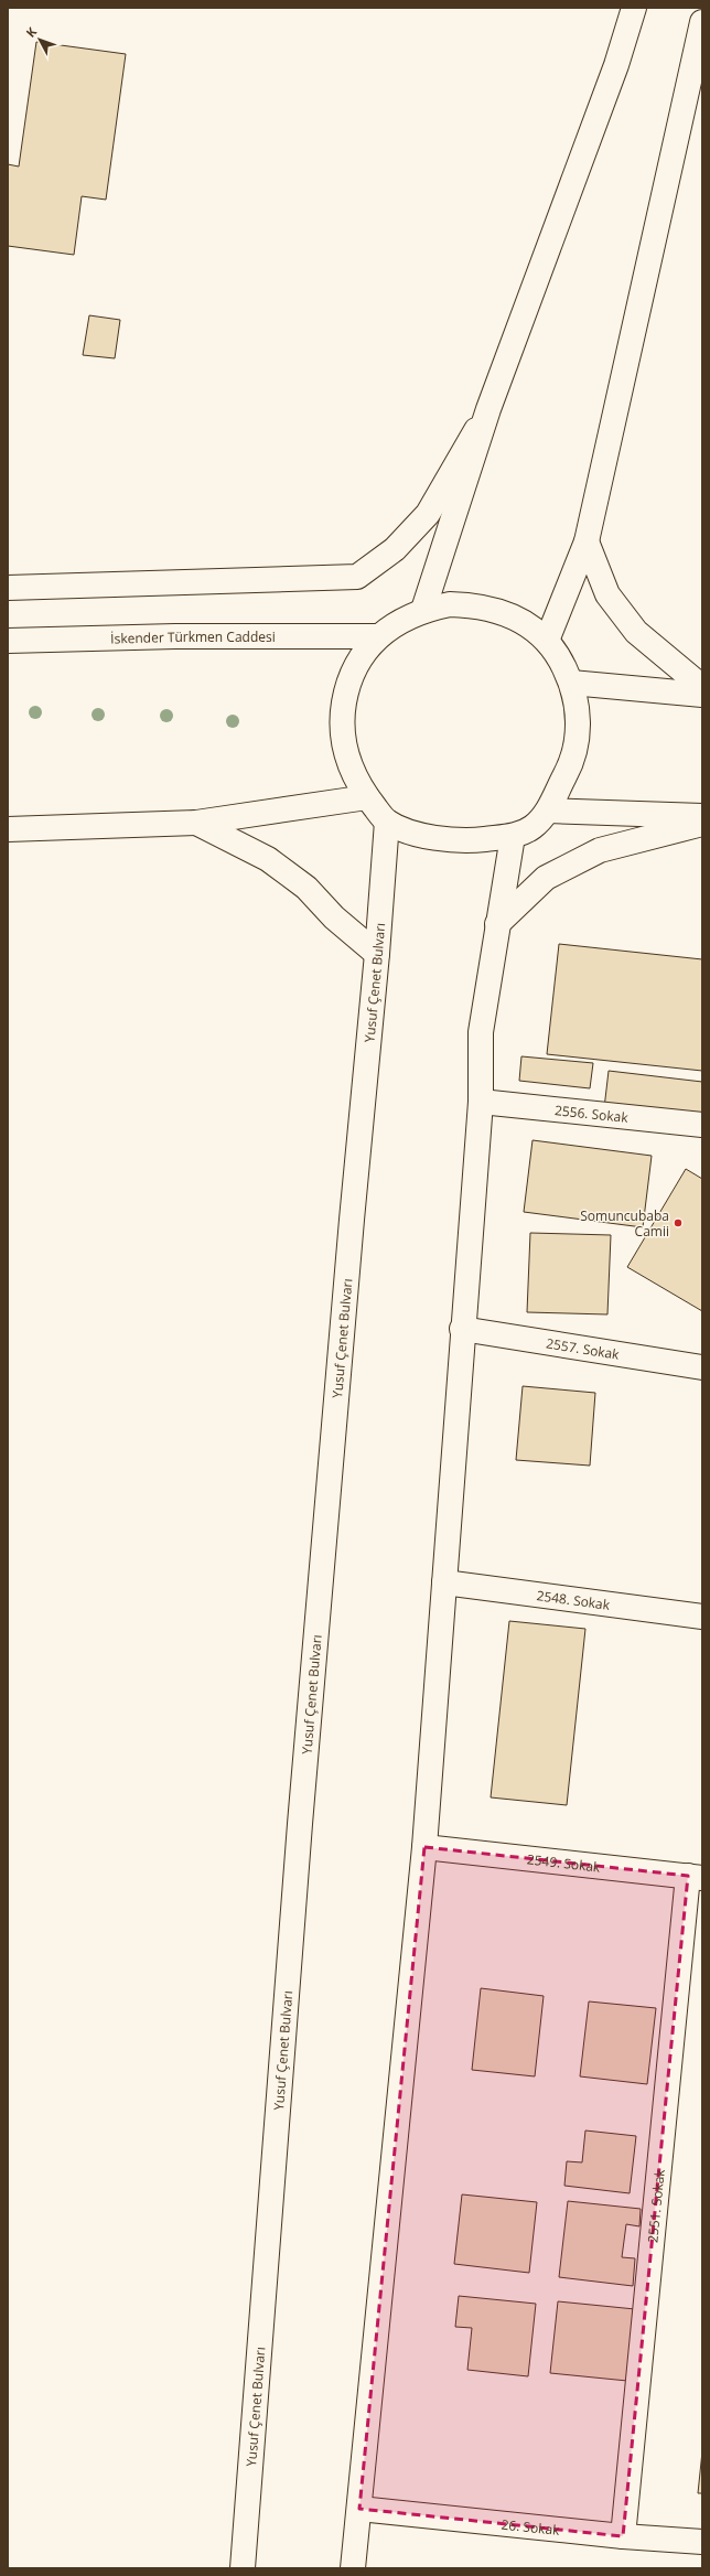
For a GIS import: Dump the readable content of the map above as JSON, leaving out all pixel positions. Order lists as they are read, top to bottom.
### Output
{
  "streets": {
    "main road": [
      "İskender Türkmen Caddesi",
      "Yusuf Çenet Bulvarı",
      "2556. Sokak",
      "2557. Sokak",
      "2548. Sokak",
      "2549. Sokak",
      "2551. Sokak",
      "26. Sokak"
    ]
  },
  "crossings": [
    ["2549. Sokak", "2551. Sokak"],
    ["2551. Sokak", "26. Sokak"]
  ],
  "places": ["Somuncubaba Camii"],
  "north": "top left"
}
